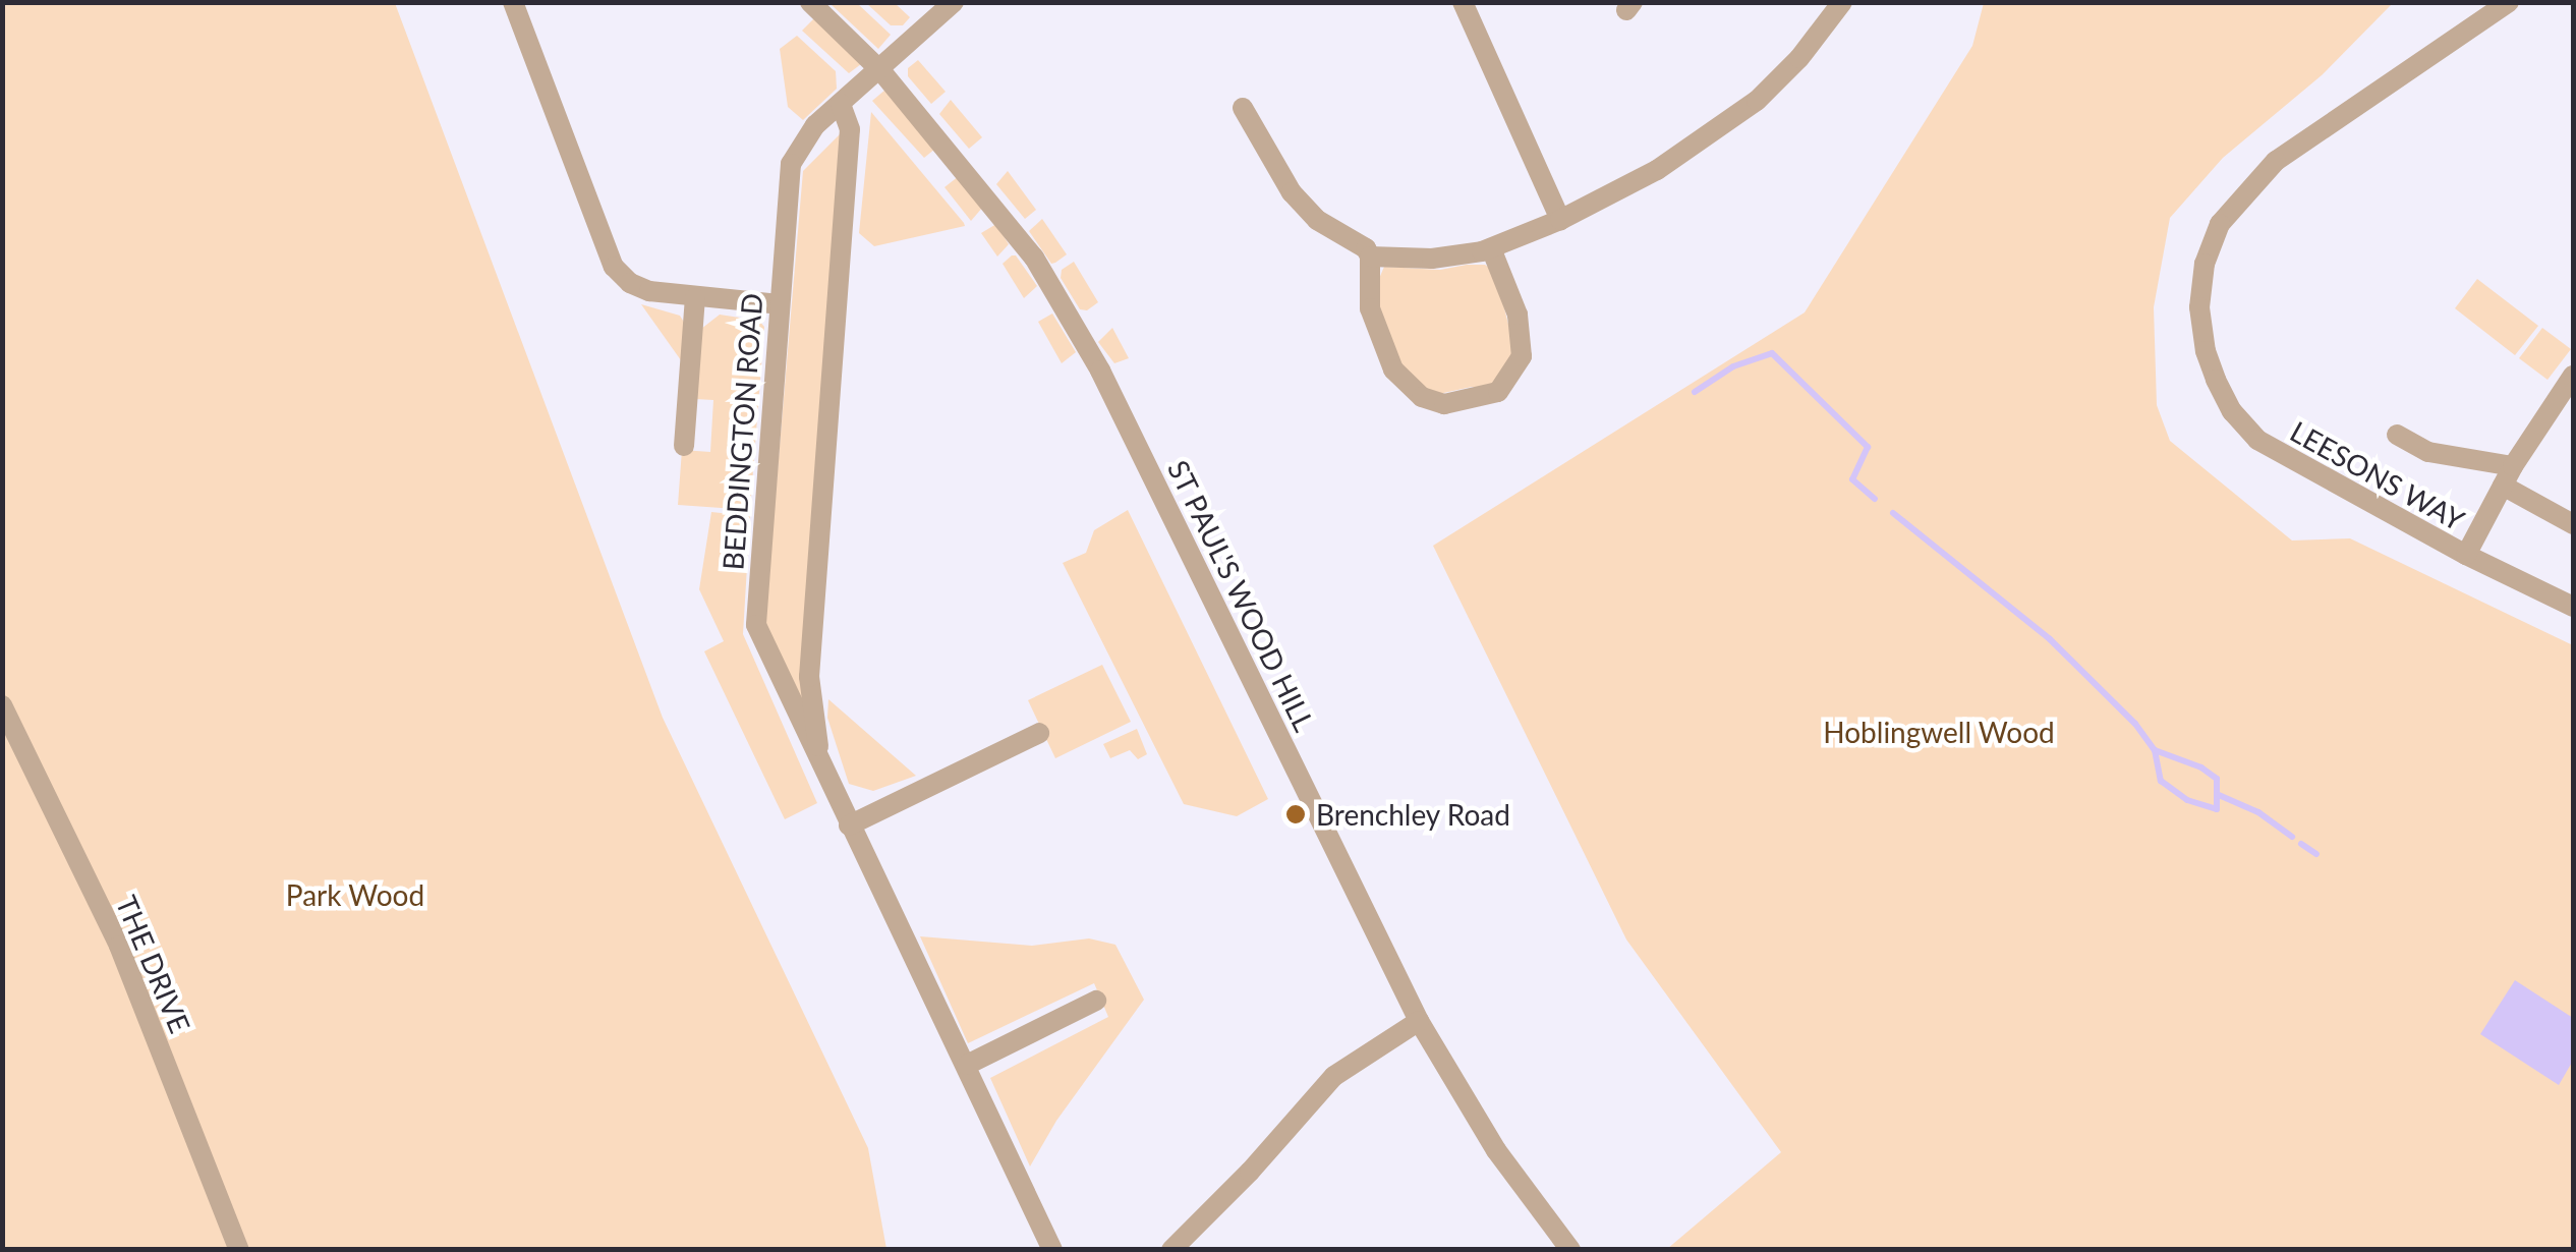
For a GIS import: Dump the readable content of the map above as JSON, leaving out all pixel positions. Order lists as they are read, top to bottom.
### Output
{
  "streets": {
    "street": [
      "BEDDINGTON ROAD",
      "LEESONS WAY",
      "ST PAUL'S WOOD HILL",
      "THE DRIVE"
    ]
  },
  "crossings": [
    ["BEDDINGTON ROAD", "ST PAUL'S WOOD HILL"]
  ],
  "parks": ["Hoblingwell Wood", "Park Wood"],
  "places": ["Brenchley Road"]
}
